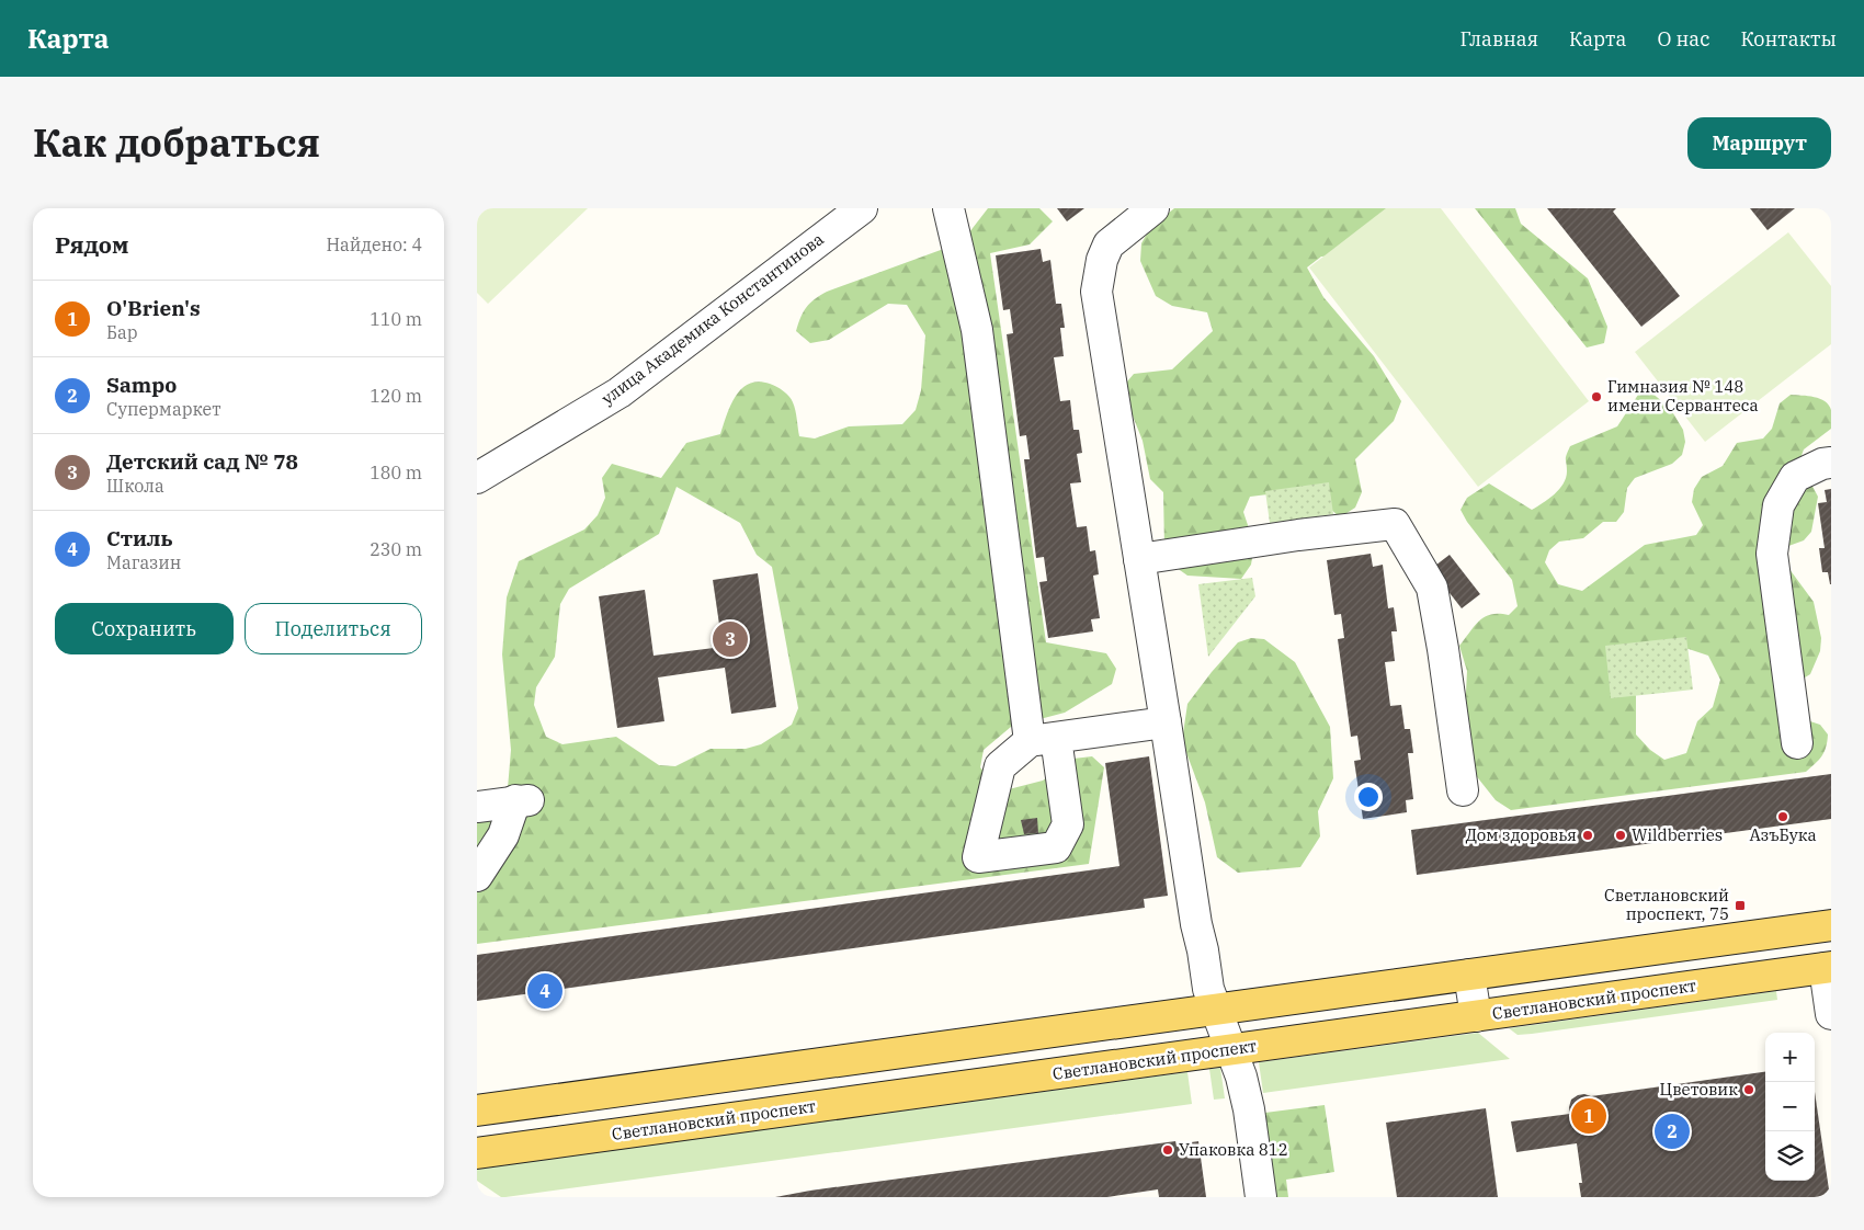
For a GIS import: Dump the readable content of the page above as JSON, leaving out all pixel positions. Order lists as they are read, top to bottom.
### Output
{
  "streets": {
    "main road": ["Светлановский проспект"],
    "street": ["улица Академика Константинова"]
  },
  "places": {
    "other": [
      "Гимназия № 148 имени Сервантеса",
      "АзъБука",
      "Дом здоровья",
      "Wildberries",
      "Цветовик",
      "Упаковка 812"
    ],
    "transit": ["Светлановский проспект, 75"]
  },
  "page": {
    "header": "Карта",
    "nav": [
      "Главная",
      "Карта",
      "О нас",
      "Контакты"
    ],
    "title": "Как добраться",
    "buttons": [
      "Маршрут",
      ["Сохранить", "Поделиться"]
    ],
    "heading": ["Рядом", "Найдено: 4"],
    "list": [
      {
        "mark": "1",
        "name": "O'Brien's",
        "note": "Бар",
        "value": "110 m"
      },
      {
        "mark": "2",
        "name": "Sampo",
        "note": "Супермаркет",
        "value": "120 m"
      },
      {
        "mark": "3",
        "name": "Детский сад № 78",
        "note": "Школа",
        "value": "180 m"
      },
      {
        "mark": "4",
        "name": "Стиль",
        "note": "Магазин",
        "value": "230 m"
      }
    ],
    "pins": [
      "3",
      "4",
      "1",
      "2"
    ],
    "map_buttons": ["+", "−"]
  }
}
